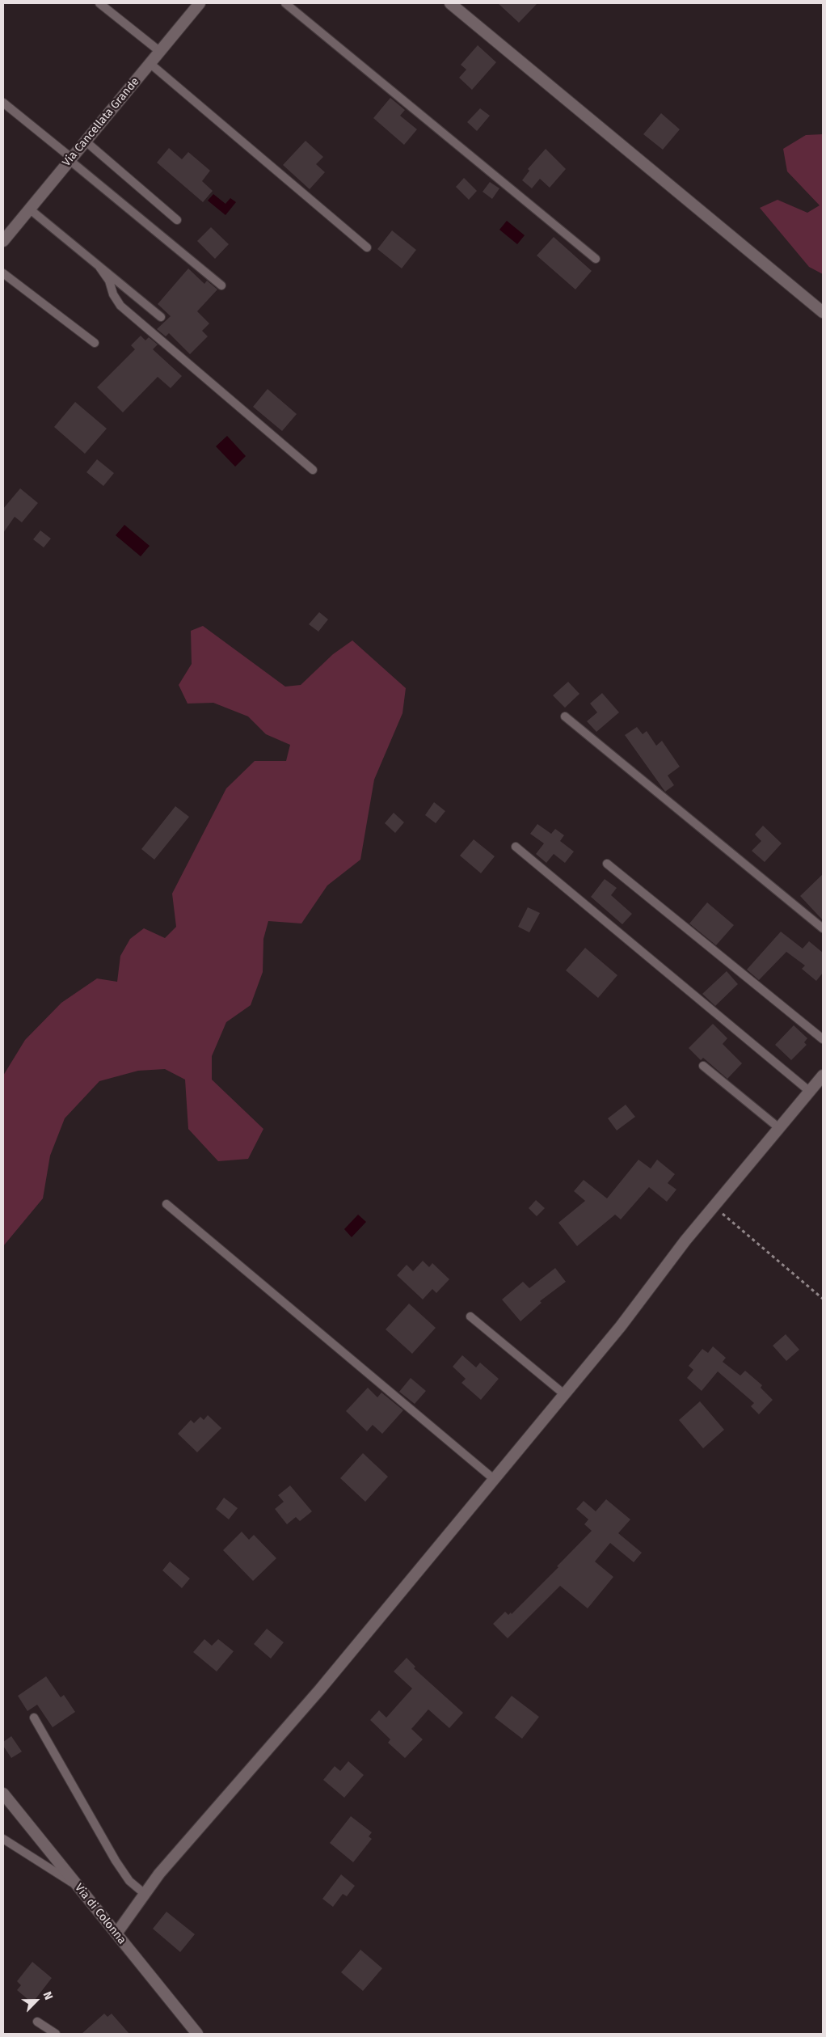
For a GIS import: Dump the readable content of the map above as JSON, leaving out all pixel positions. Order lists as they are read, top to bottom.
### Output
{
  "streets": {
    "street": ["Via Cancellata Grande", "Via di Colonna"]
  },
  "north": "top right"
}
